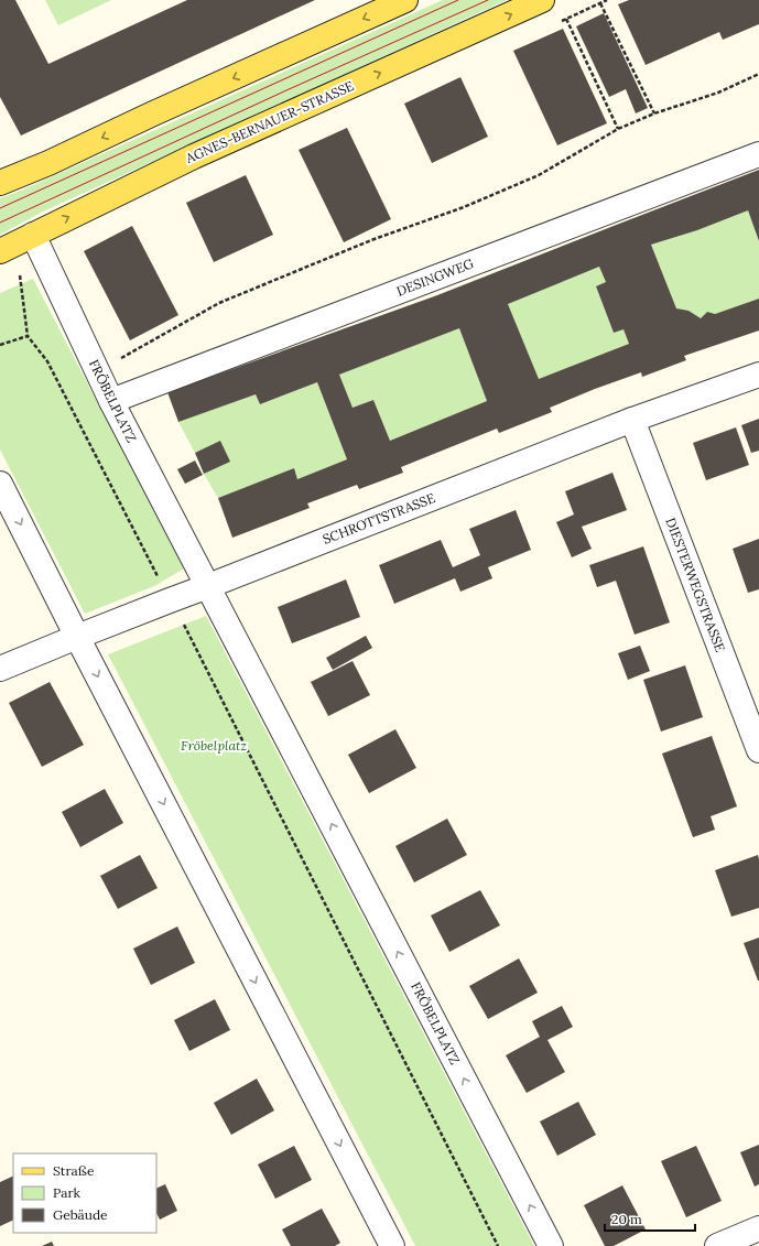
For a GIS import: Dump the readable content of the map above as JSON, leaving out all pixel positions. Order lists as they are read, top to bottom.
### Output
{
  "streets": {
    "main road": ["AGNES-BERNAUER-STRASSE"],
    "street": [
      "DESINGWEG",
      "FRÖBELPLATZ",
      "SCHROTTSTRASSE",
      "DIESTERWEGSTRASSE"
    ]
  },
  "crossings": [
    ["AGNES-BERNAUER-STRASSE", "FRÖBELPLATZ"],
    ["DESINGWEG", "FRÖBELPLATZ"],
    ["FRÖBELPLATZ", "SCHROTTSTRASSE"],
    ["SCHROTTSTRASSE", "DIESTERWEGSTRASSE"]
  ],
  "parks": ["Fröbelplatz"],
  "legend": ["Straße", "Park", "Gebäude"],
  "scale_bar": "20 m"
}
